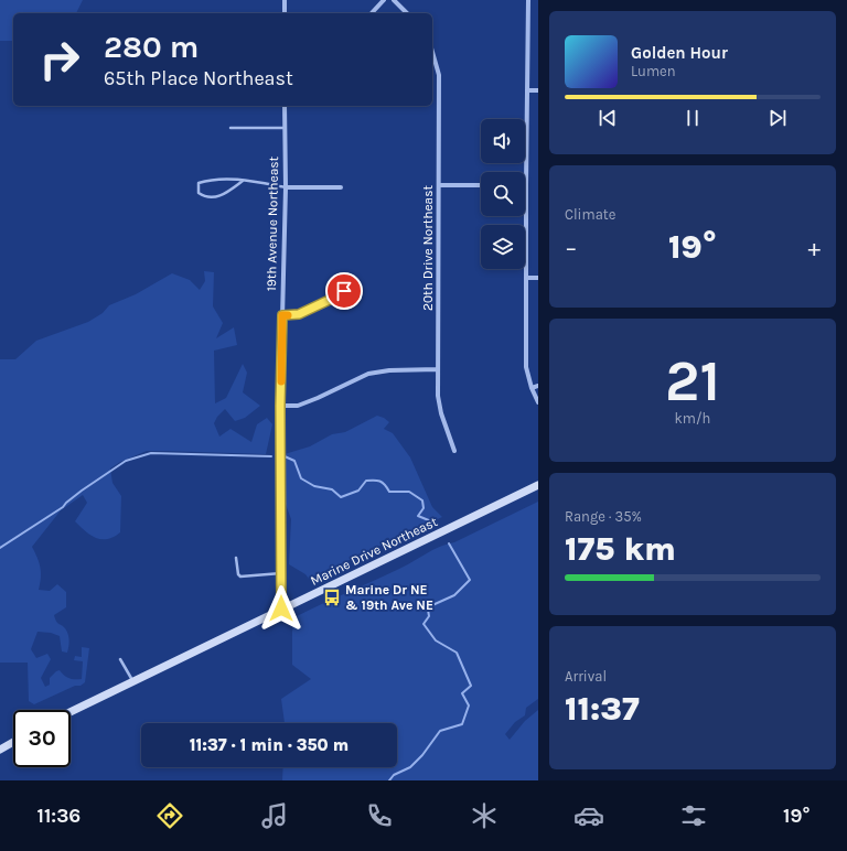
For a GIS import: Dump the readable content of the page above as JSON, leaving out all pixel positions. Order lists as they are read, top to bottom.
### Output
{
  "streets": {
    "main road": ["Marine Drive Northeast"],
    "street": ["19th Avenue Northeast", "20th Drive Northeast"]
  },
  "crossings": [
    ["19th Avenue Northeast", "Marine Drive Northeast"]
  ],
  "places": {
    "bus stop": ["Marine Dr NE & 19th Ave NE"]
  },
  "page": {
    "turn": ["280 m", "65th Place Northeast"],
    "song": ["Golden Hour", "Lumen"],
    "tile": [
      "Climate",
      ["21", "km/h"],
      ["Range · 35%", "175 km"],
      ["Arrival", "11:37"]
    ],
    "heat": ["−", "19°", "+"],
    "limit": "30",
    "trip": "11:37 · 1 min · 350 m",
    "tabs": ["11:36", "19°"]
  }
}
